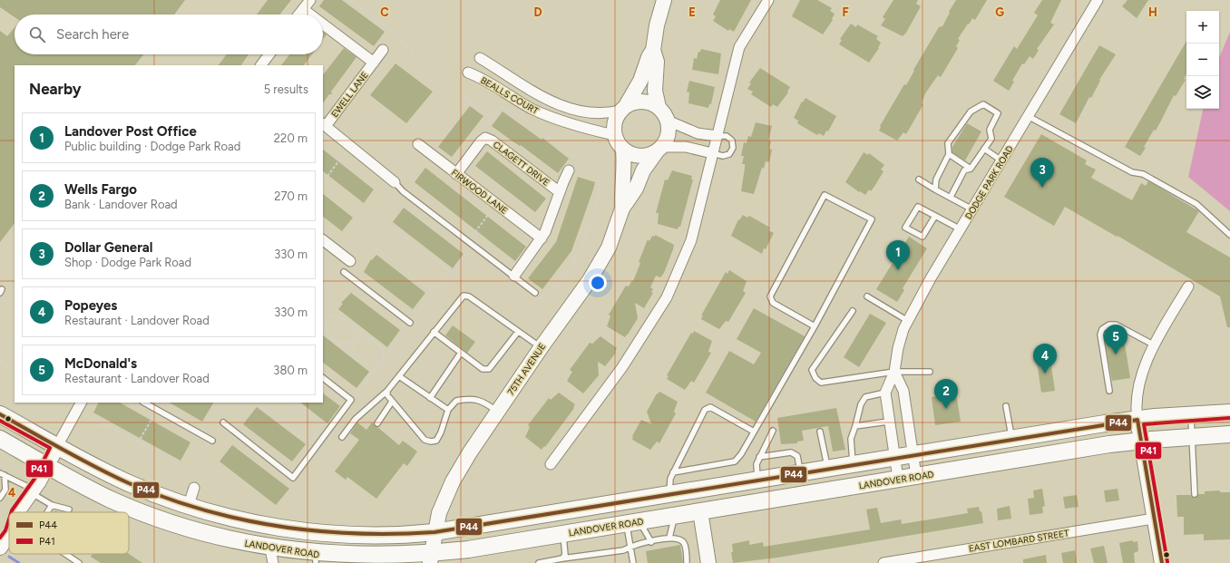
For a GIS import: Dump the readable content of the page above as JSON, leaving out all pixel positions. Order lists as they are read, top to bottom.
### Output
{
  "streets": {
    "main road": ["LANDOVER ROAD"],
    "street": [
      "EWELL LANE",
      "BEALLS COURT",
      "CLAGETT DRIVE",
      "DODGE PARK ROAD",
      "FIRWOOD LANE",
      "75TH AVENUE",
      "EAST LOMBARD STREET"
    ]
  },
  "crossings": [
    ["BEALLS COURT", "75TH AVENUE"],
    ["CLAGETT DRIVE", "FIRWOOD LANE"],
    ["75TH AVENUE", "LANDOVER ROAD"]
  ],
  "lines": ["transit line P44", "transit line P41"],
  "legend": ["P44", "P41"],
  "page": {
    "map_buttons": ["+", "−"],
    "search": "Search here",
    "heading": ["Nearby", "5 results"],
    "list": [
      {
        "mark": "1",
        "name": "Landover Post Office",
        "note": "Public building · Dodge Park Road",
        "value": "220 m"
      },
      {
        "mark": "2",
        "name": "Wells Fargo",
        "note": "Bank · Landover Road",
        "value": "270 m"
      },
      {
        "mark": "3",
        "name": "Dollar General",
        "note": "Shop · Dodge Park Road",
        "value": "330 m"
      },
      {
        "mark": "4",
        "name": "Popeyes",
        "note": "Restaurant · Landover Road",
        "value": "330 m"
      },
      {
        "mark": "5",
        "name": "McDonald's",
        "note": "Restaurant · Landover Road",
        "value": "380 m"
      }
    ],
    "pins": [
      "3",
      "1",
      "5",
      "4",
      "2"
    ]
  },
  "grid": {
    "columns": [
      "C",
      "D",
      "E",
      "F",
      "G",
      "H"
    ],
    "rows": ["4"]
  }
}
